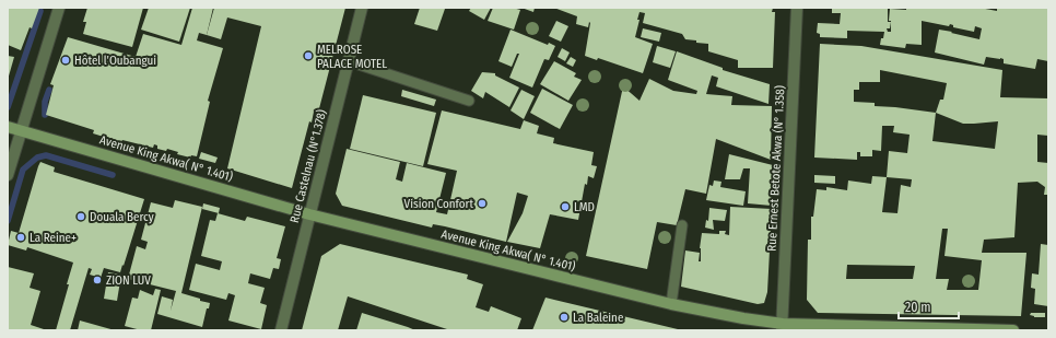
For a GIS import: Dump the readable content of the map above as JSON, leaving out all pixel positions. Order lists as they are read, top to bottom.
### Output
{
  "streets": {
    "street": ["Avenue King Akwa( N° 1.401)", "Rue Castelnau (N°1.378)", "Rue Ernest Betote Akwa (N° 1.358)"]
  },
  "crossings": [
    ["Avenue King Akwa( N° 1.401)", "Rue Castelnau (N°1.378)"],
    ["Avenue King Akwa( N° 1.401)", "Rue Ernest Betote Akwa (N° 1.358)"]
  ],
  "places": [
    "MELROSE PALACE MOTEL",
    "Hôtel l’Oubangui",
    "Vision Confort",
    "LMD",
    "Douala Bercy",
    "La Reine+",
    "ZION LUV",
    "La Baleine"
  ],
  "scale_bar": "20 m"
}
